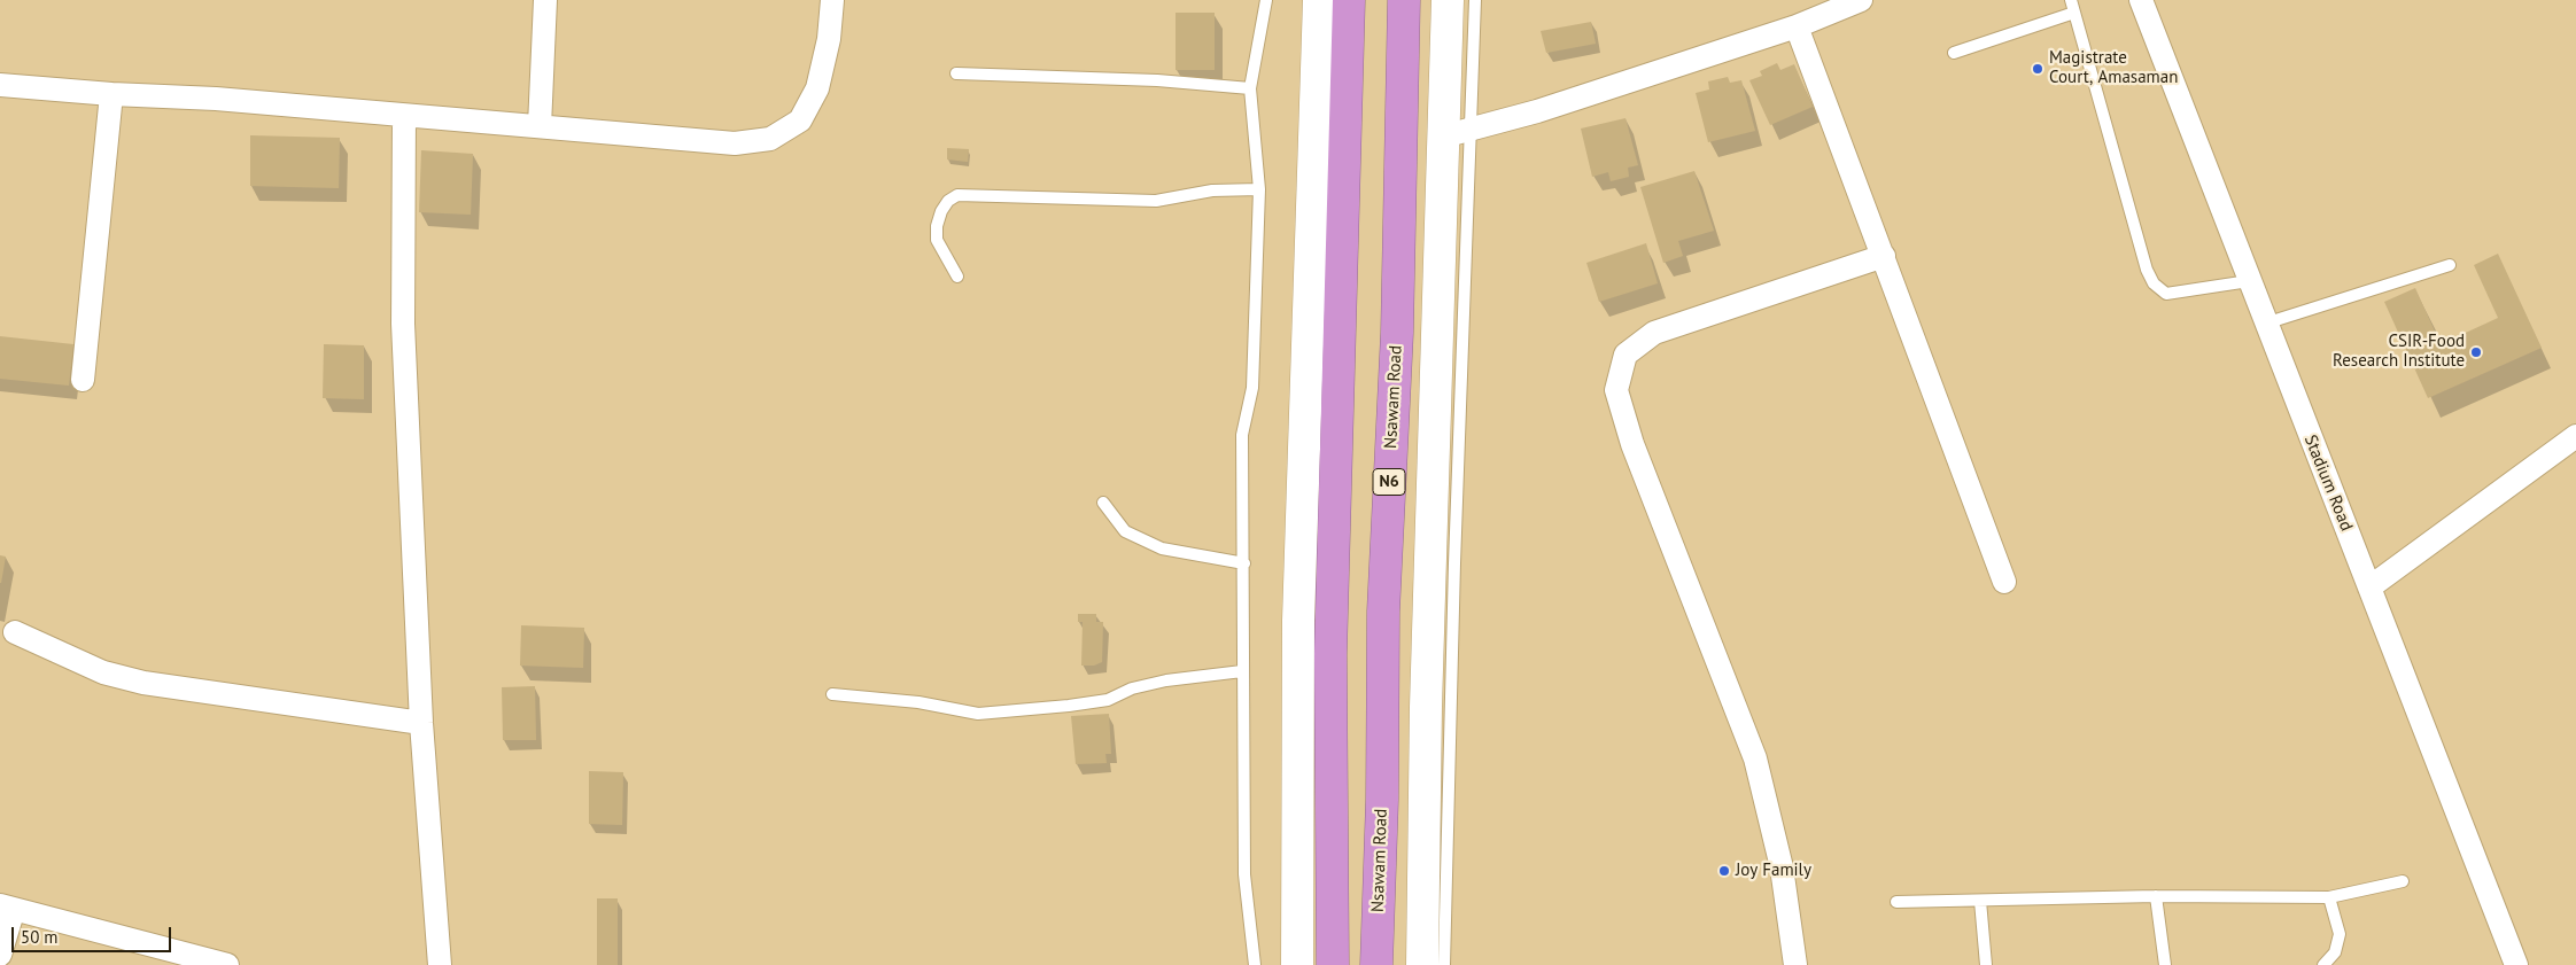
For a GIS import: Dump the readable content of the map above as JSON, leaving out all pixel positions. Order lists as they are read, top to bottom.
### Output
{
  "streets": {
    "highway": ["Nsawam Road", "N6"],
    "street": ["Stadium Road"]
  },
  "places": ["Magistrate Court, Amasaman", "CSIR-Food Research Institute", "Joy Family"],
  "scale_bar": "50 m"
}
